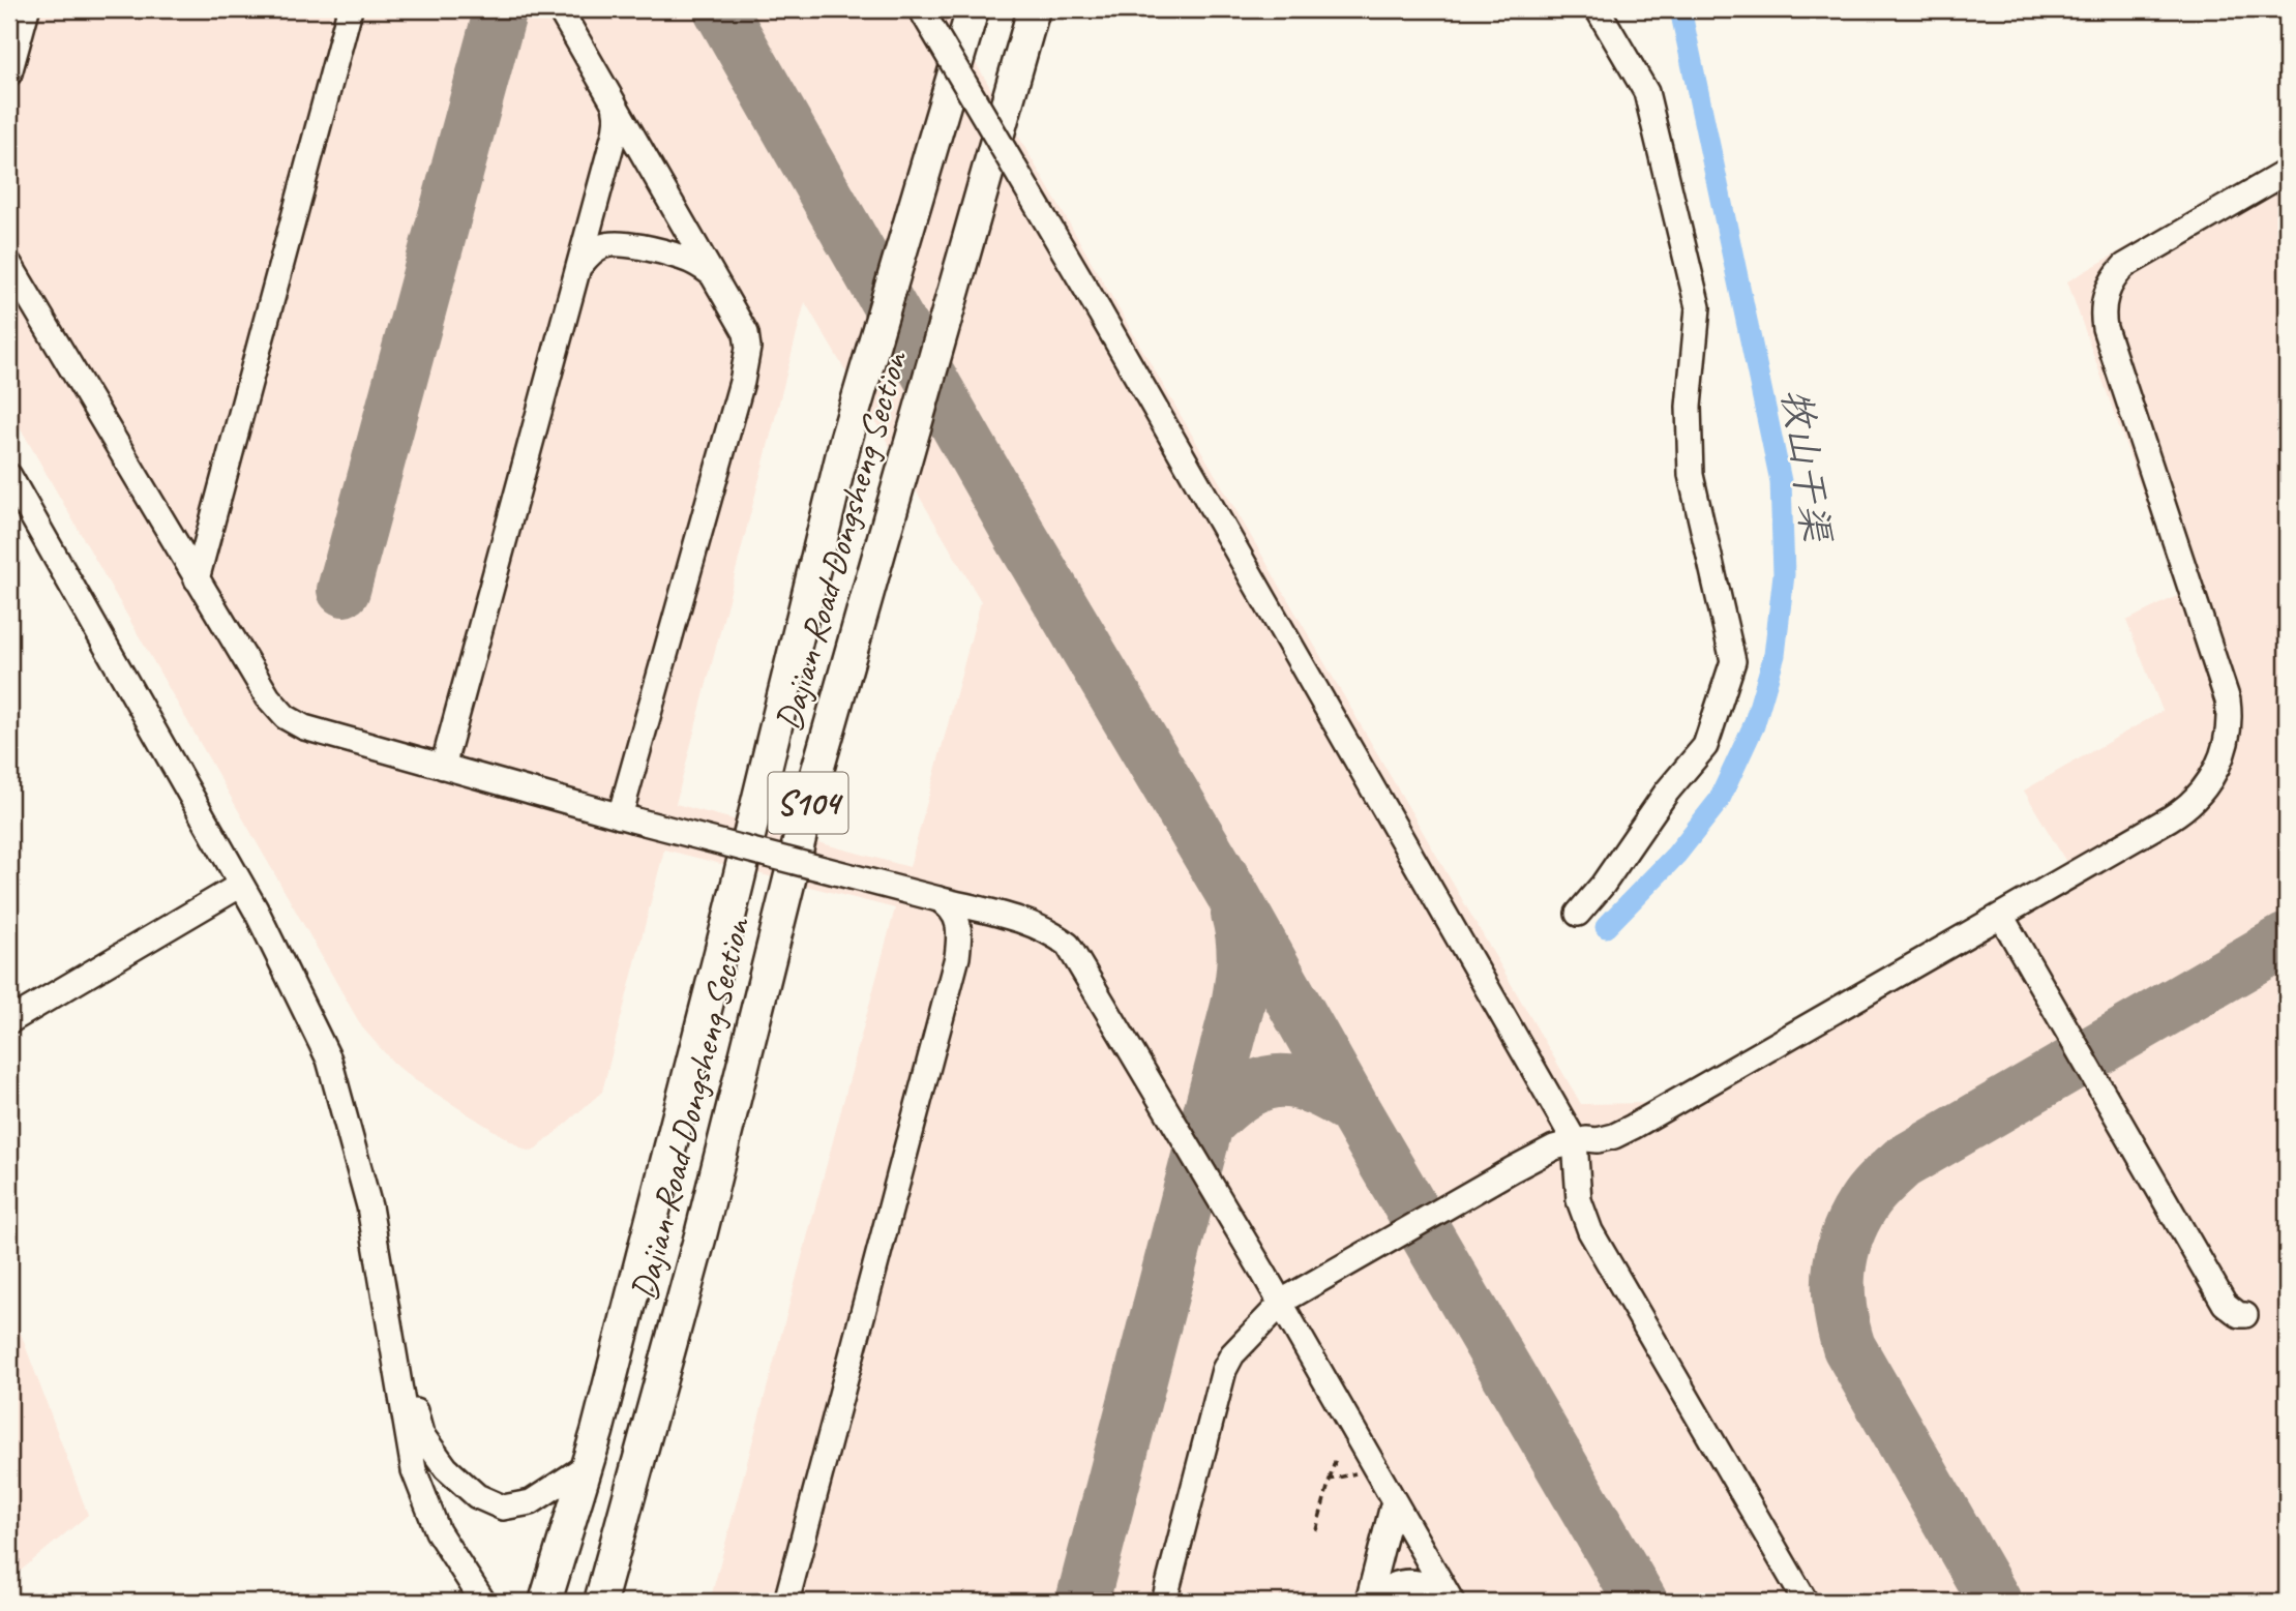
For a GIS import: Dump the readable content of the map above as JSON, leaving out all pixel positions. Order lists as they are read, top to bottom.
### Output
{
  "streets": {
    "main road": ["Dajian Road Dongsheng Section", "S104"]
  },
  "water": ["牧山干渠"]
}
